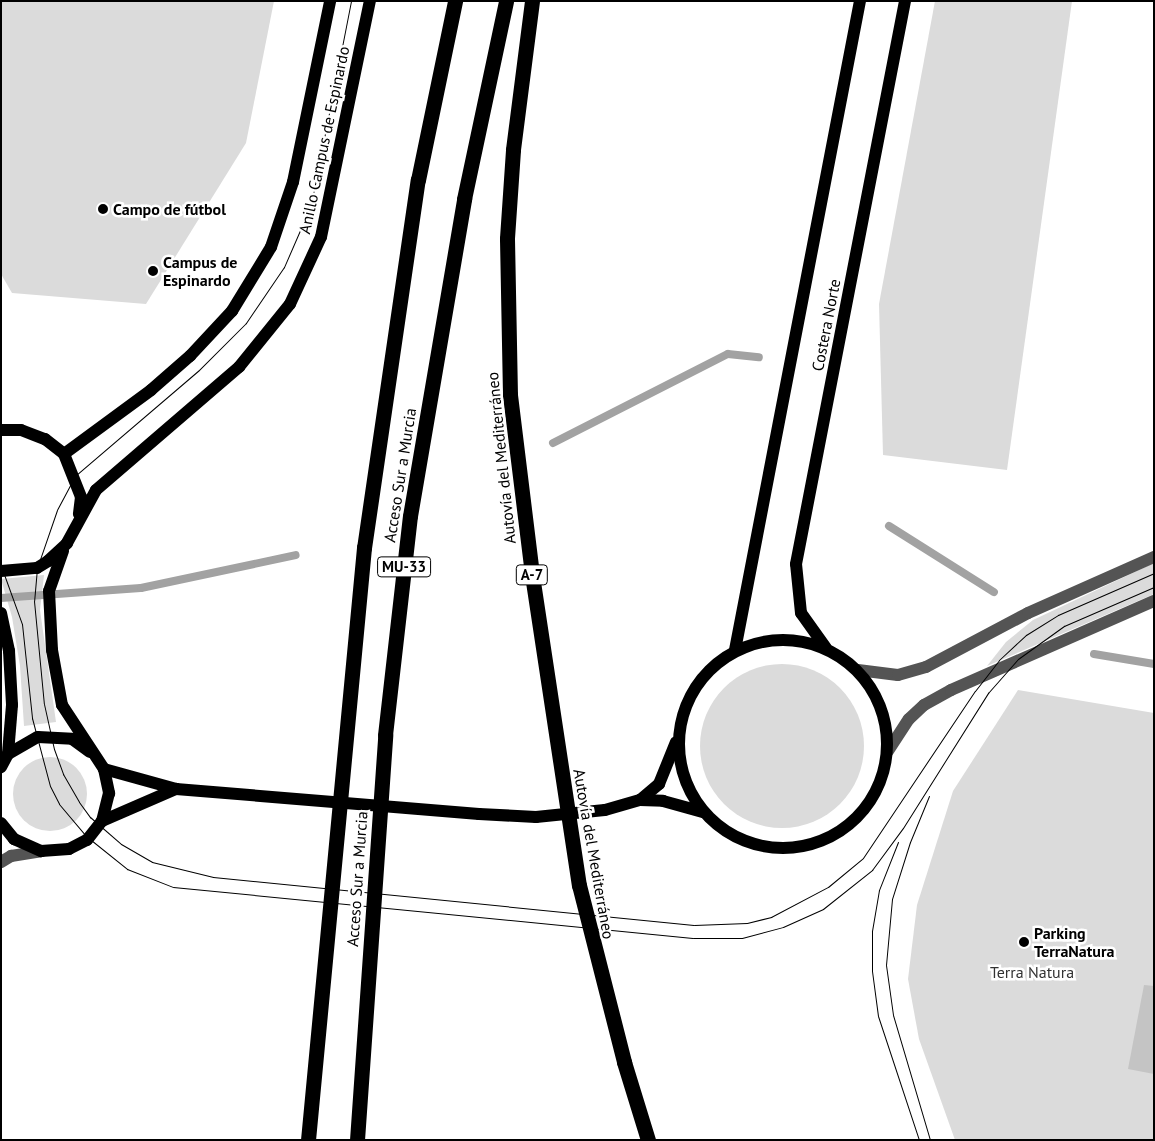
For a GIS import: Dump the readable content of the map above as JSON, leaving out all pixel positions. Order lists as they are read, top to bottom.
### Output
{
  "streets": {
    "highway": [
      "Autovía del Mediterráneo",
      "Acceso Sur a Murcia",
      "MU-33",
      "A-7"
    ],
    "main road": ["Anillo Campus de Espinardo", "Costera Norte"]
  },
  "parks": ["Terra Natura"],
  "places": ["Campo de fútbol", "Campus de Espinardo", "Parking TerraNatura"]
}
